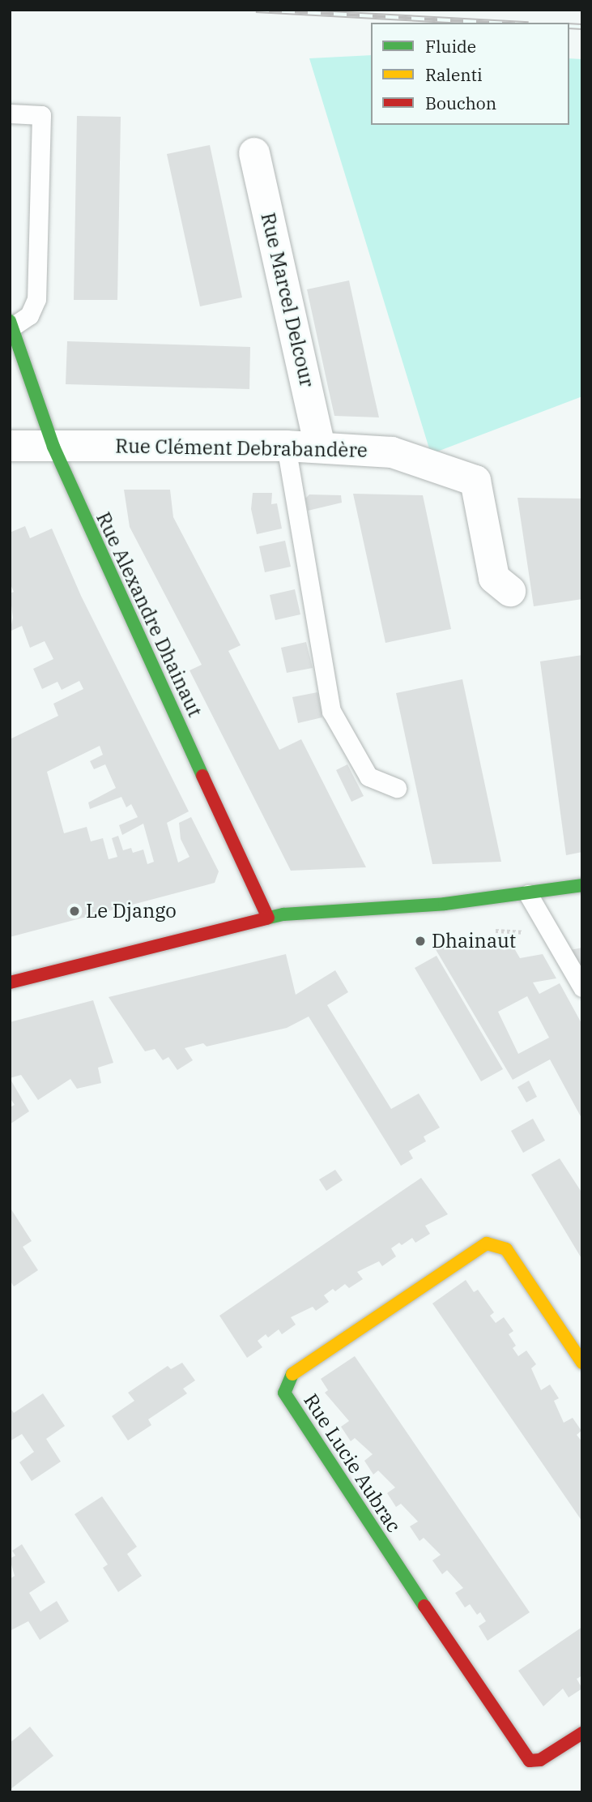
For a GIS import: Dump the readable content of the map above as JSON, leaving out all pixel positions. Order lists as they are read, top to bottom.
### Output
{
  "streets": {
    "street": [
      "Rue Marcel Delcour",
      "Rue Clément Debrabandère",
      "Rue Alexandre Dhainaut",
      "Rue Lucie Aubrac"
    ]
  },
  "crossings": [
    ["Rue Marcel Delcour", "Rue Clément Debrabandère"],
    ["Rue Clément Debrabandère", "Rue Alexandre Dhainaut"]
  ],
  "places": ["Le Django", "Dhainaut"],
  "legend": ["Fluide", "Ralenti", "Bouchon"]
}
